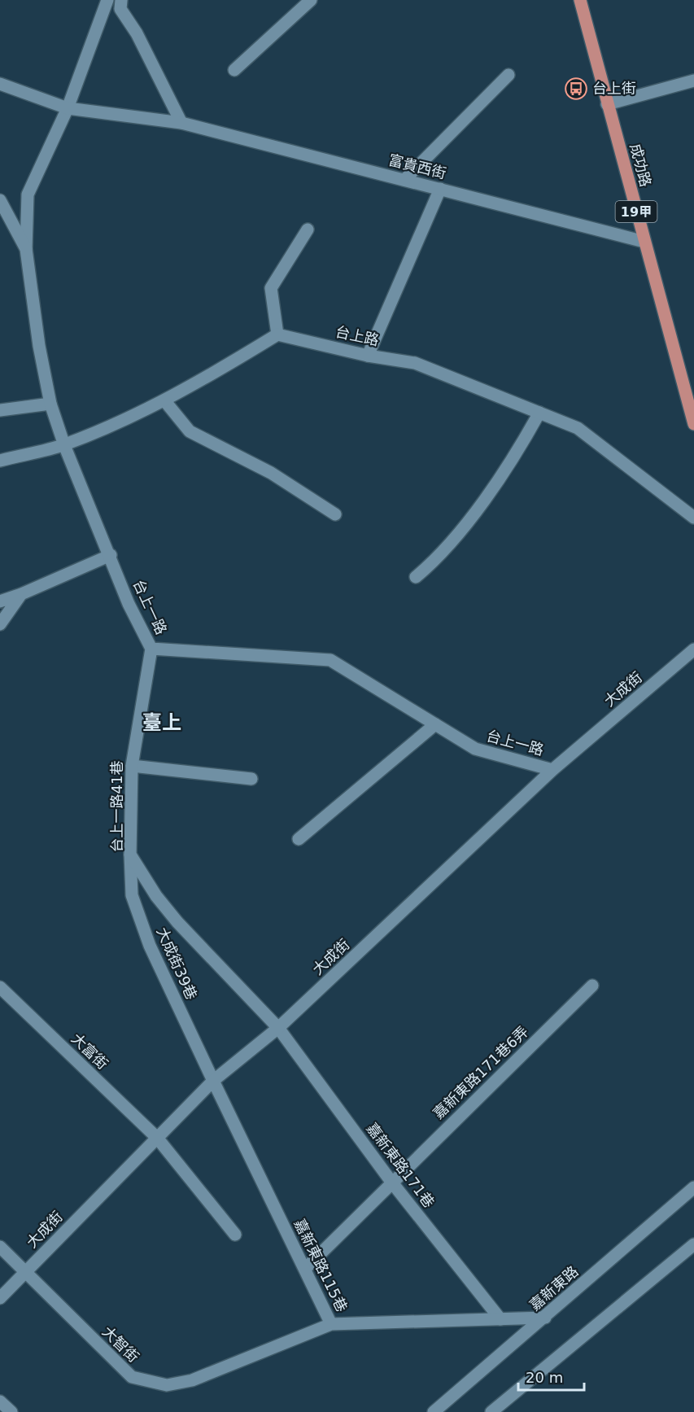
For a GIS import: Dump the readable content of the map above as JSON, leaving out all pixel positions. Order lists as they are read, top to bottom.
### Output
{
  "streets": {
    "main road": ["成功路", "19甲"],
    "street": [
      "富貴西街",
      "台上路",
      "台上一路",
      "大成街",
      "台上一路41巷",
      "大成街39巷",
      "大富街",
      "嘉新東路171巷6弄",
      "嘉新東路171巷",
      "嘉新東路115巷",
      "嘉新東路",
      "大智街"
    ]
  },
  "crossings": [
    ["成功路", "富貴西街"],
    ["台上一路", "大成街"],
    ["台上一路", "台上一路41巷"],
    ["大成街", "台上一路41巷"],
    ["大成街", "大成街39巷"],
    ["大成街", "大富街"],
    ["大成街", "嘉新東路171巷"],
    ["大成街", "嘉新東路115巷"],
    ["大成街", "大智街"],
    ["台上一路41巷", "大成街39巷"],
    ["台上一路41巷", "嘉新東路171巷"],
    ["大成街39巷", "嘉新東路115巷"],
    ["嘉新東路171巷6弄", "嘉新東路171巷"],
    ["嘉新東路171巷6弄", "嘉新東路115巷"],
    ["嘉新東路171巷", "嘉新東路115巷"],
    ["嘉新東路115巷", "嘉新東路"],
    ["嘉新東路115巷", "大智街"]
  ],
  "districts": ["臺上"],
  "places": {
    "bus stop": ["台上街"]
  },
  "scale_bar": "20 m"
}
